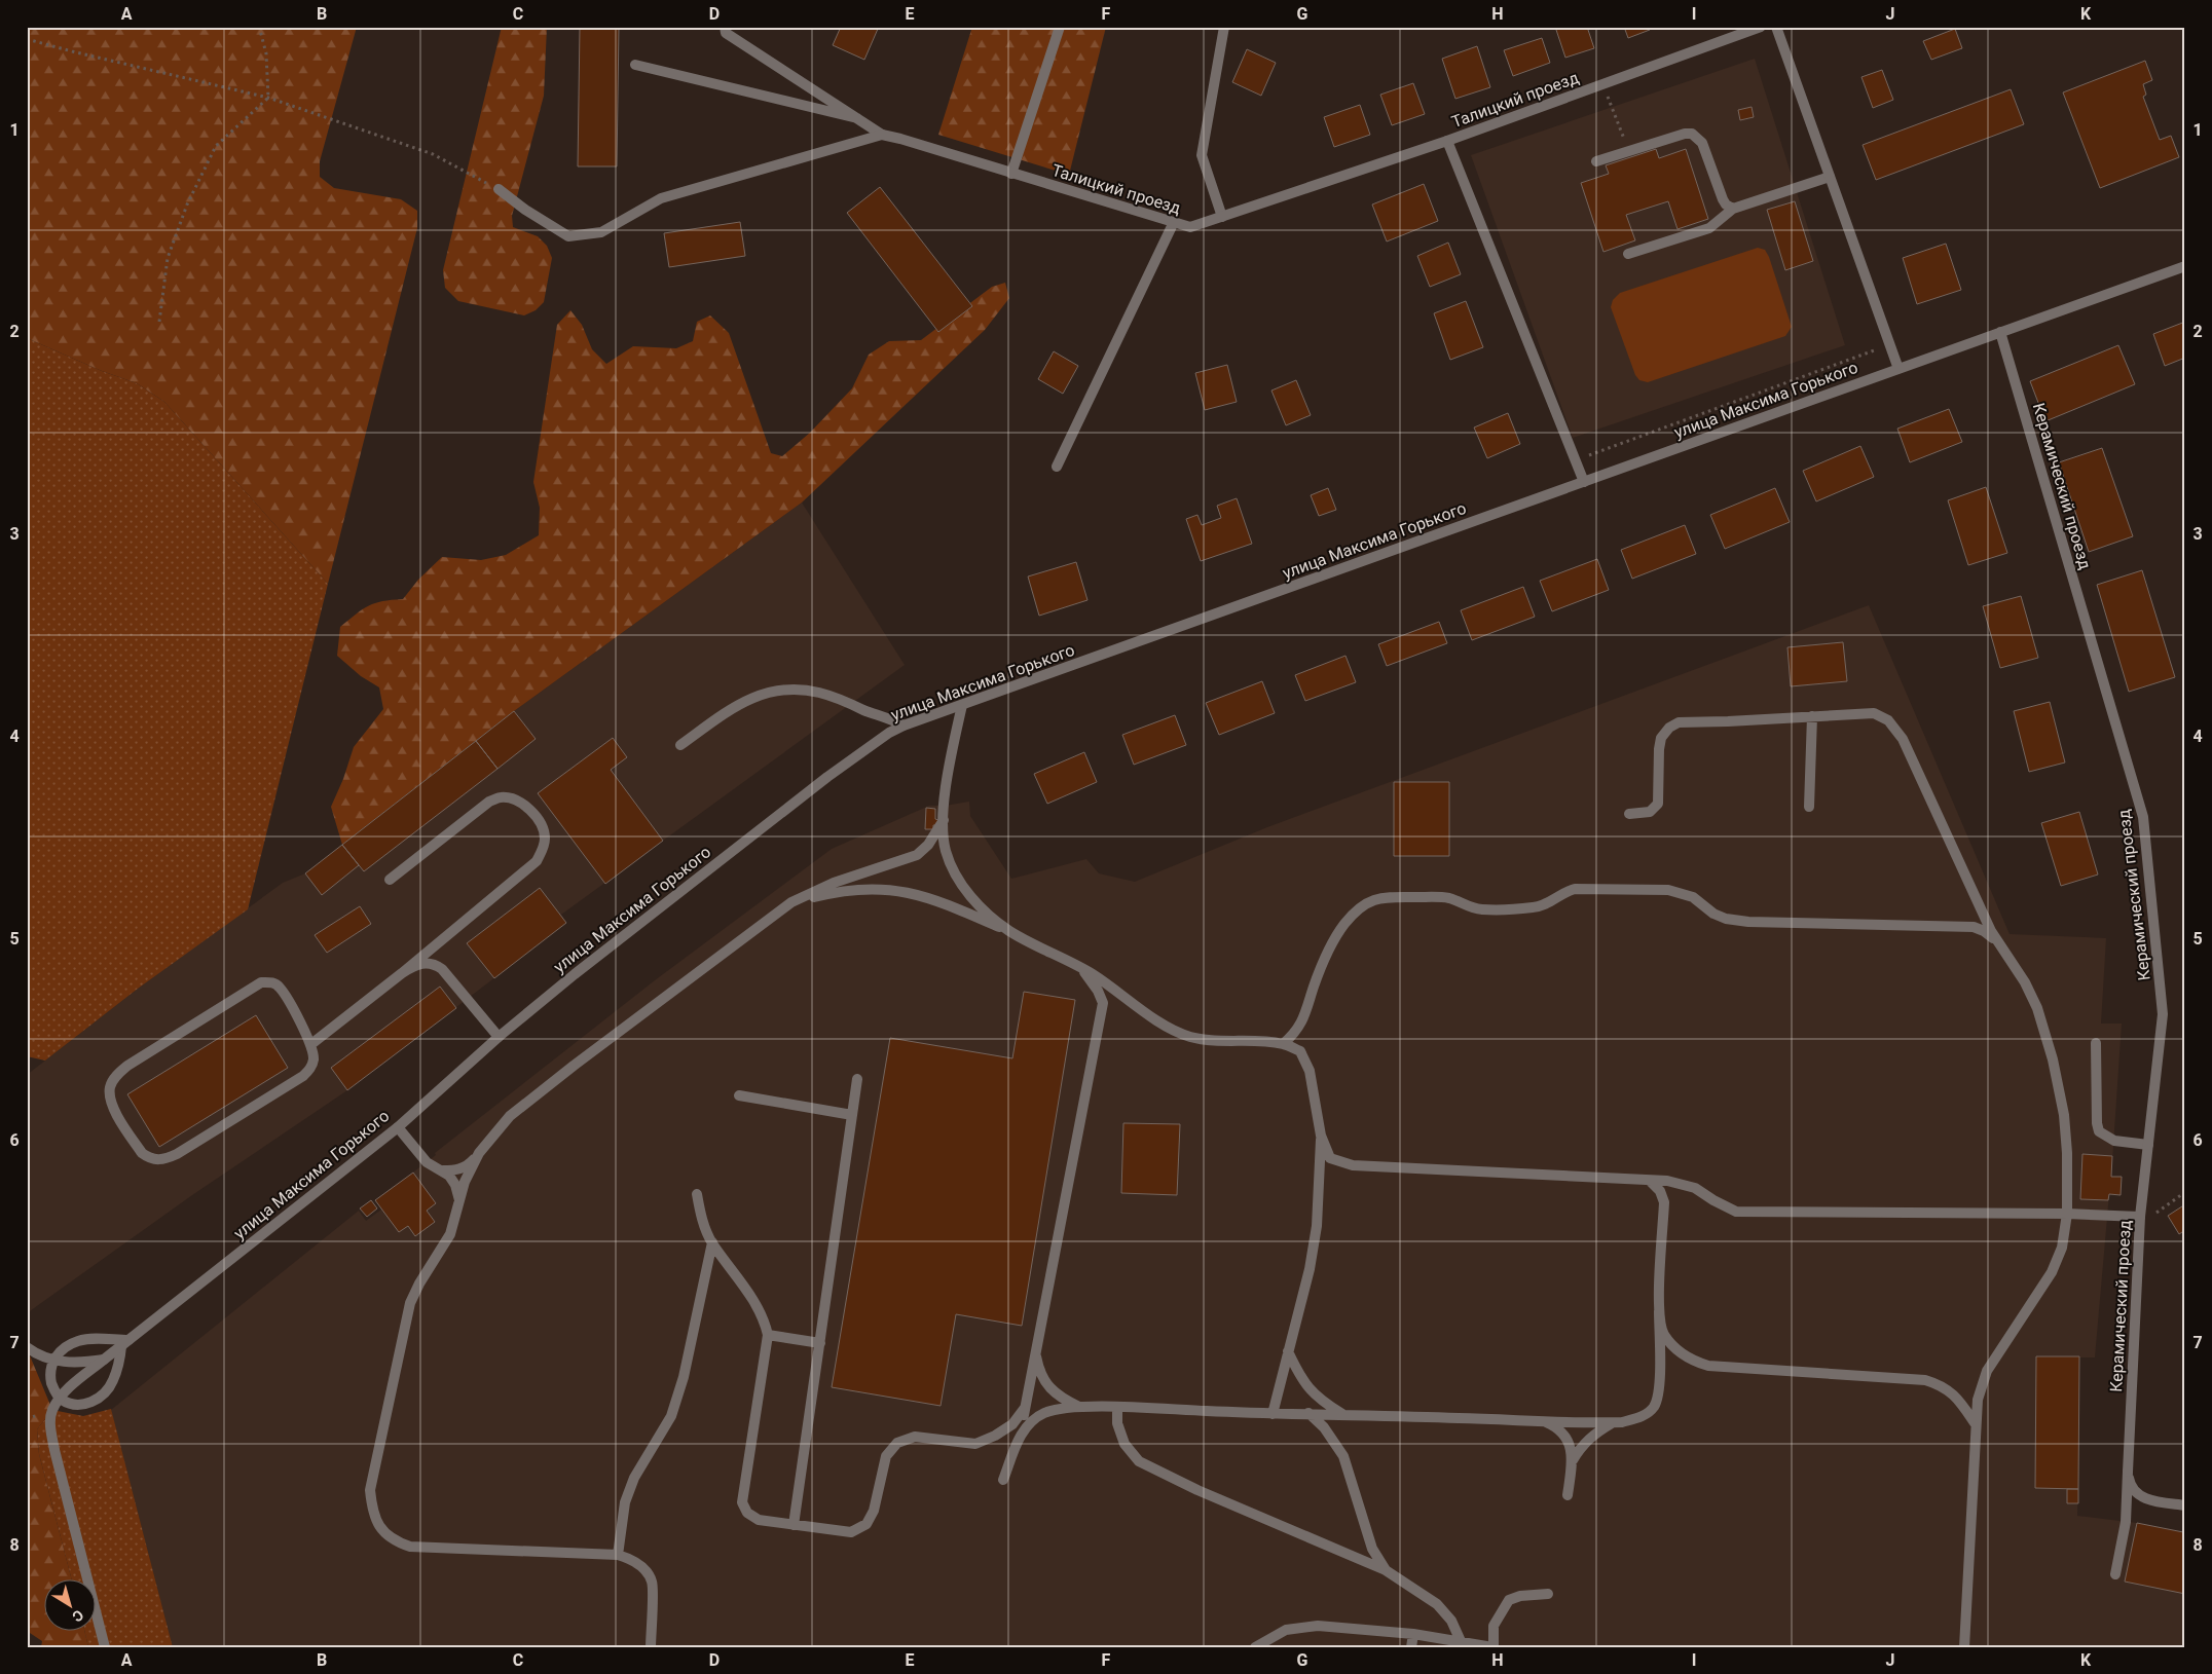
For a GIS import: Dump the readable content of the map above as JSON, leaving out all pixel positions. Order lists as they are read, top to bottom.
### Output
{
  "streets": {
    "street": ["Талицкий проезд", "улица Максима Горького", "Керамический проезд"]
  },
  "crossings": [
    ["улица Максима Горького", "Керамический проезд"]
  ],
  "north": "bottom right",
  "grid": {
    "columns": [
      "A",
      "B",
      "C",
      "D",
      "E",
      "F",
      "G",
      "H",
      "I",
      "J",
      "K"
    ],
    "rows": [
      "1",
      "2",
      "3",
      "4",
      "5",
      "6",
      "7",
      "8"
    ]
  }
}
